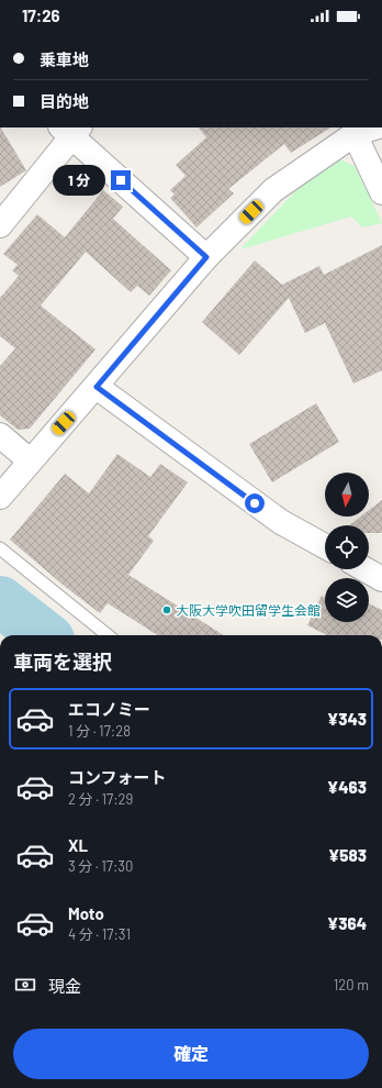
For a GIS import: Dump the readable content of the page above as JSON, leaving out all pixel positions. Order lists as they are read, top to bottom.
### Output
{
  "places": ["大阪大学吹田留学生会館"],
  "north": "bottom",
  "page": {
    "status": "17:26",
    "banner": ["乗車地", "目的地"],
    "bubble": "1 分",
    "heading": "車両を選択",
    "list": [
      {
        "name": "エコノミー",
        "note": "1 分 · 17:28",
        "value": "¥343"
      },
      {
        "name": "コンフォート",
        "note": "2 分 · 17:29",
        "value": "¥463"
      },
      {
        "name": "XL",
        "note": "3 分 · 17:30",
        "value": "¥583"
      },
      {
        "name": "Moto",
        "note": "4 分 · 17:31",
        "value": "¥364"
      }
    ],
    "pay": ["現金", "120 m"],
    "buttons": "確定"
  }
}
